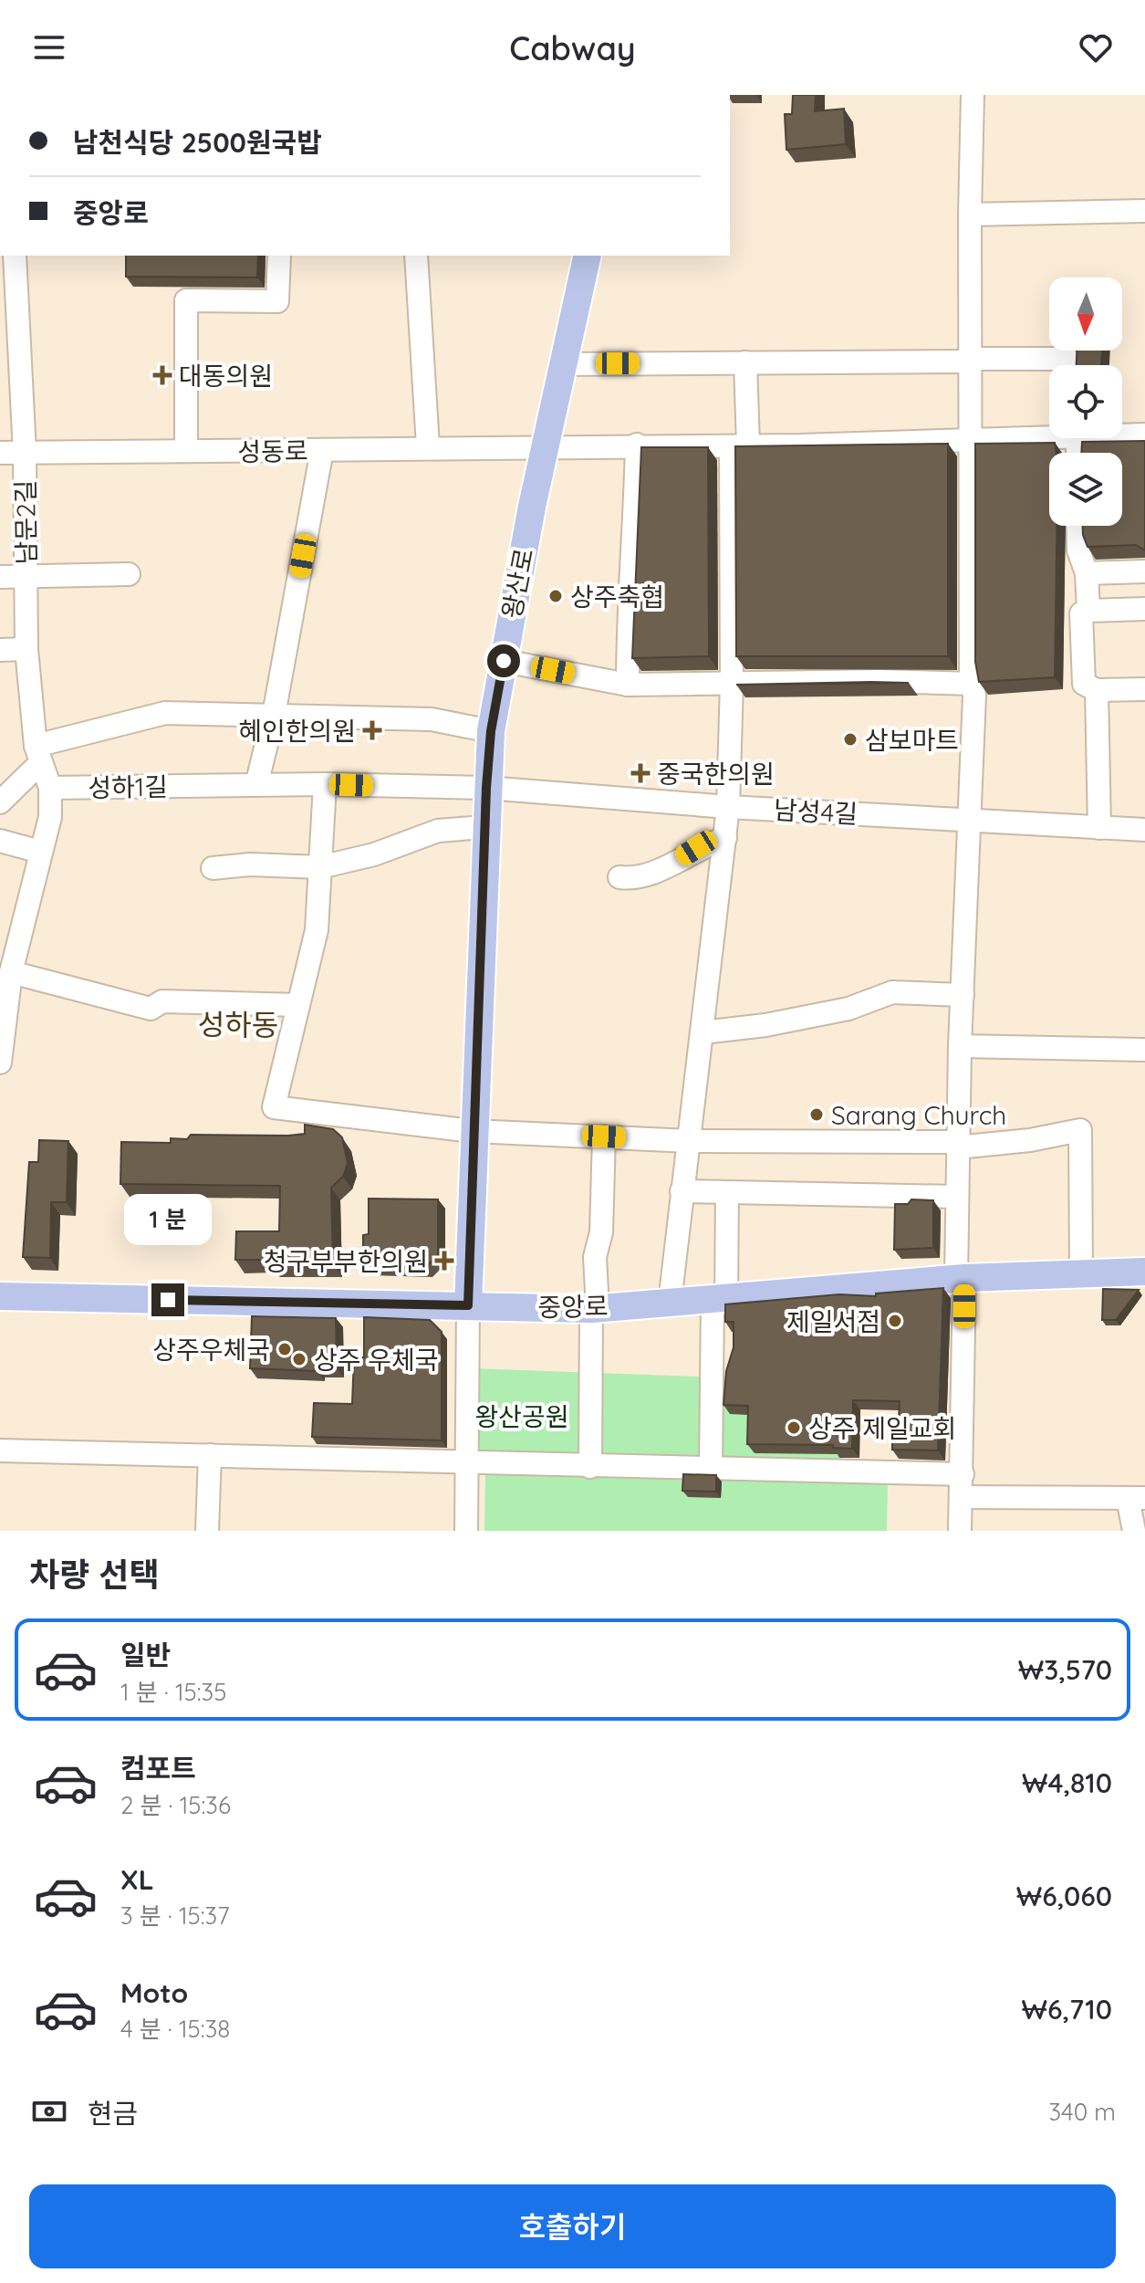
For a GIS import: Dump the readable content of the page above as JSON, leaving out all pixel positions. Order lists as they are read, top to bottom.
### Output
{
  "streets": {
    "main road": ["왕산로", "중앙로"],
    "street": [
      "성동로",
      "남문2길",
      "성하1길",
      "남성4길"
    ]
  },
  "crossings": [
    ["성동로", "남문2길"],
    ["성동로", "왕산로"],
    ["남문2길", "성하1길"],
    ["왕산로", "성하1길"],
    ["왕산로", "남성4길"],
    ["왕산로", "중앙로"],
    ["성하1길", "남성4길"]
  ],
  "districts": ["성하동"],
  "parks": ["왕산공원"],
  "places": {
    "health": [
      "대동의원",
      "혜인한의원",
      "중국한의원",
      "청구부부한의원"
    ],
    "other": [
      "상주축협",
      "삼보마트",
      "Sarang Church",
      "제일서점",
      "상주우체국",
      "상주 우체국",
      "상주 제일교회"
    ]
  },
  "north": "bottom",
  "page": {
    "header": "Cabway",
    "banner": ["남천식당 2500원국밥", "중앙로"],
    "bubble": "1 분",
    "heading": "차량 선택",
    "list": [
      {
        "name": "일반",
        "note": "1 분 · 15:35",
        "value": "₩3,570"
      },
      {
        "name": "컴포트",
        "note": "2 분 · 15:36",
        "value": "₩4,810"
      },
      {
        "name": "XL",
        "note": "3 분 · 15:37",
        "value": "₩6,060"
      },
      {
        "name": "Moto",
        "note": "4 분 · 15:38",
        "value": "₩6,710"
      }
    ],
    "pay": ["현금", "340 m"],
    "buttons": "호출하기"
  }
}
